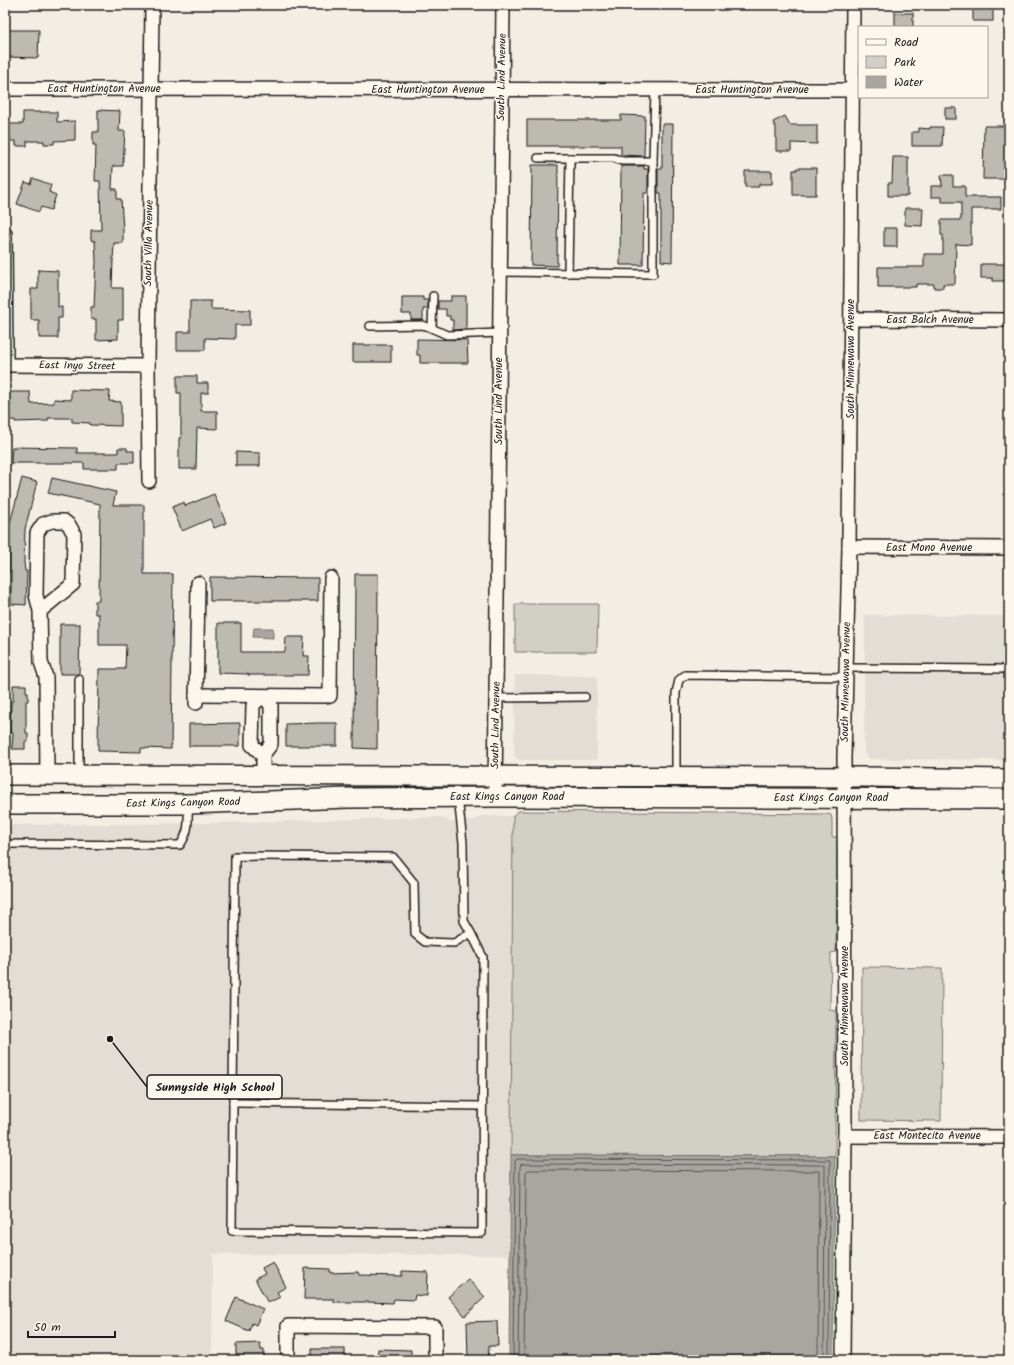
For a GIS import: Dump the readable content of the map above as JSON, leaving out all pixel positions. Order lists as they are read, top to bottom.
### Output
{
  "streets": {
    "main road": ["East Kings Canyon Road"],
    "street": [
      "South Lind Avenue",
      "East Huntington Avenue",
      "South Villa Avenue",
      "East Balch Avenue",
      "South Minnewawa Avenue",
      "East Inyo Street",
      "East Mono Avenue",
      "East Montecito Avenue"
    ]
  },
  "crossings": [
    ["South Lind Avenue", "East Huntington Avenue"],
    ["South Lind Avenue", "East Kings Canyon Road"],
    ["East Huntington Avenue", "South Villa Avenue"],
    ["East Huntington Avenue", "South Minnewawa Avenue"],
    ["South Villa Avenue", "East Inyo Street"],
    ["East Balch Avenue", "South Minnewawa Avenue"],
    ["South Minnewawa Avenue", "East Mono Avenue"],
    ["South Minnewawa Avenue", "East Kings Canyon Road"],
    ["South Minnewawa Avenue", "East Montecito Avenue"]
  ],
  "places": ["Sunnyside High School"],
  "legend": ["Road", "Park", "Water"],
  "scale_bar": "50 m"
}
